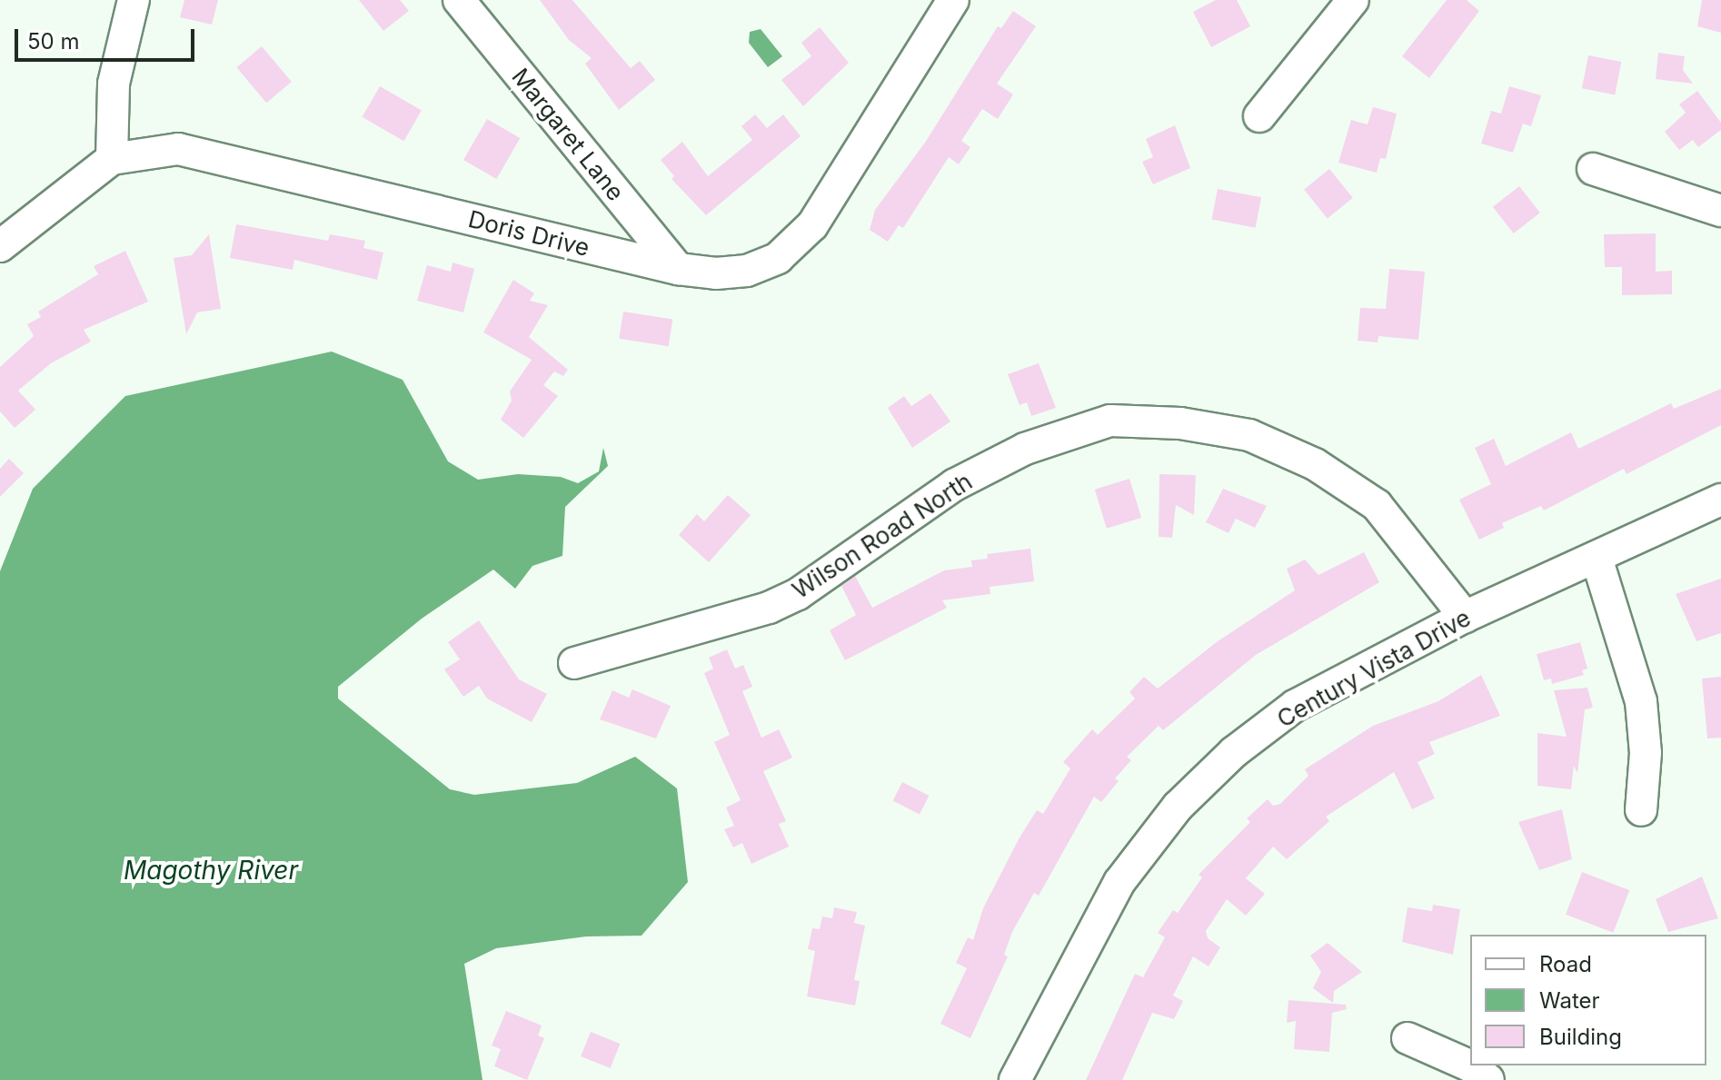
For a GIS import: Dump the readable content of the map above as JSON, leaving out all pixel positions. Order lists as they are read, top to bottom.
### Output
{
  "streets": {
    "street": [
      "Margaret Lane",
      "Doris Drive",
      "Wilson Road North",
      "Century Vista Drive"
    ]
  },
  "crossings": [
    ["Margaret Lane", "Doris Drive"],
    ["Wilson Road North", "Century Vista Drive"]
  ],
  "water": ["Magothy River"],
  "legend": ["Road", "Water", "Building"],
  "scale_bar": "50 m"
}
